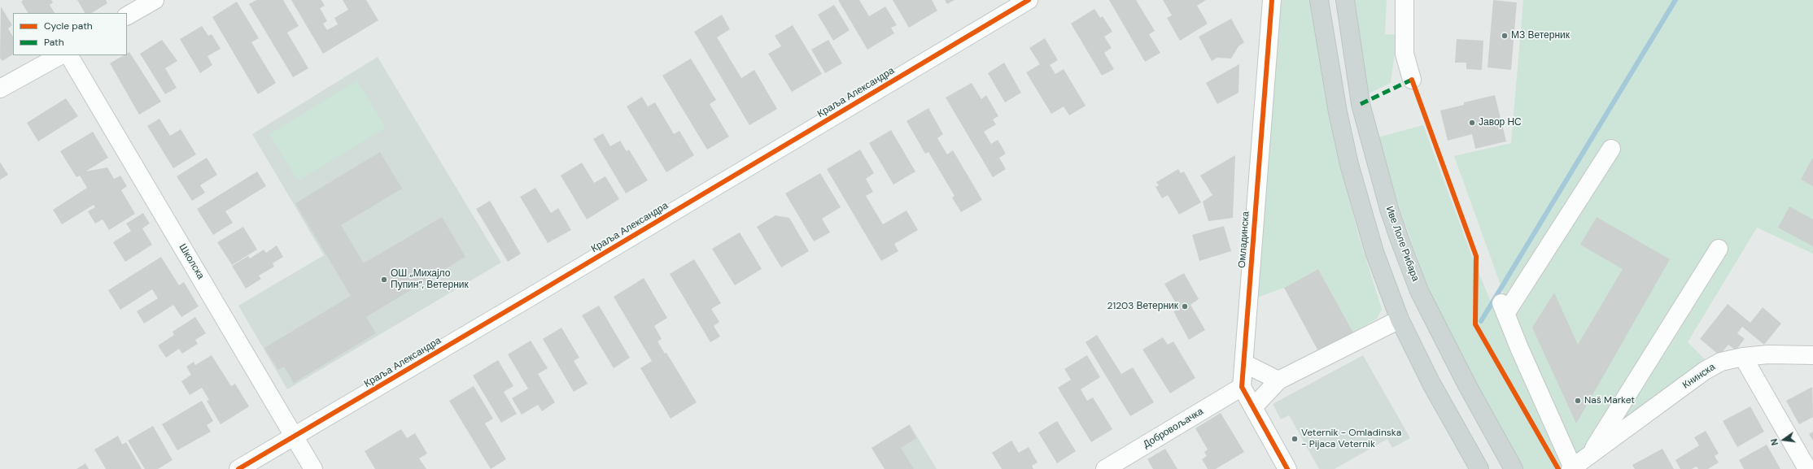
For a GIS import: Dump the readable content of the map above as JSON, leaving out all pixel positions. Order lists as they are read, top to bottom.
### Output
{
  "streets": {
    "main road": ["Иве Лоле Рибара"],
    "street": [
      "Краља Александра",
      "Омладинска",
      "Школска",
      "Книнска",
      "Добровољачка"
    ]
  },
  "crossings": [
    ["Краља Александра", "Школска"],
    ["Омладинска", "Добровољачка"]
  ],
  "places": [
    "МЗ Ветерник",
    "Јавор НС",
    "ОШ „Михајло Пупин”, Ветерник",
    "21203 Ветерник",
    "Naš Market",
    "Veternik - Omladinska - Pijaca Veternik"
  ],
  "legend": ["Cycle path", "Path"],
  "north": "left"
}
